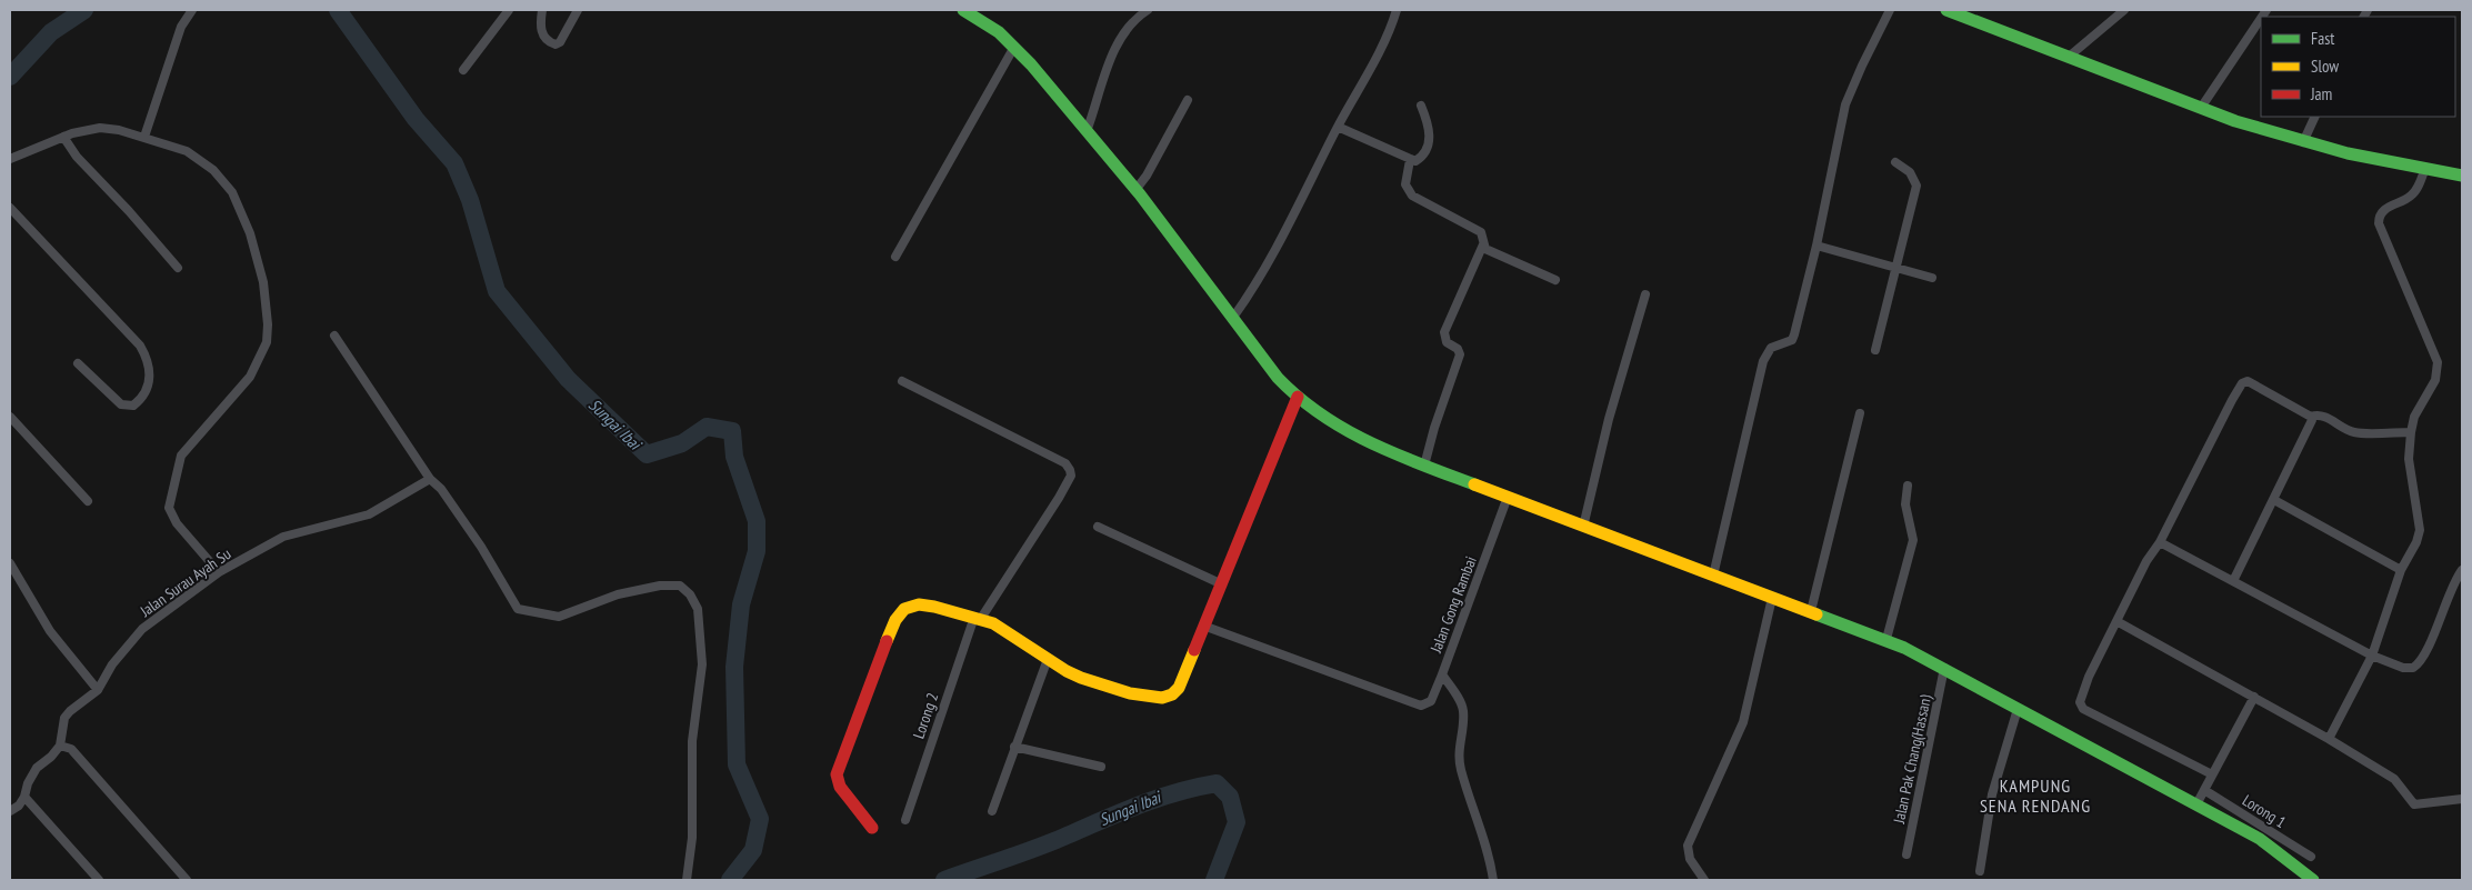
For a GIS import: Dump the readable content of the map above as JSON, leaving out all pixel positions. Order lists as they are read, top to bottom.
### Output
{
  "streets": {
    "street": [
      "Jalan Surau Ayah Su",
      "Jalan Gong Rambai",
      "Lorong 2",
      "Jalan Pak Chang(Hassan)",
      "Lorong 1"
    ]
  },
  "districts": ["KAMPUNG SENA RENDANG"],
  "water": ["Sungai Ibai"],
  "legend": ["Fast", "Slow", "Jam"]
}
